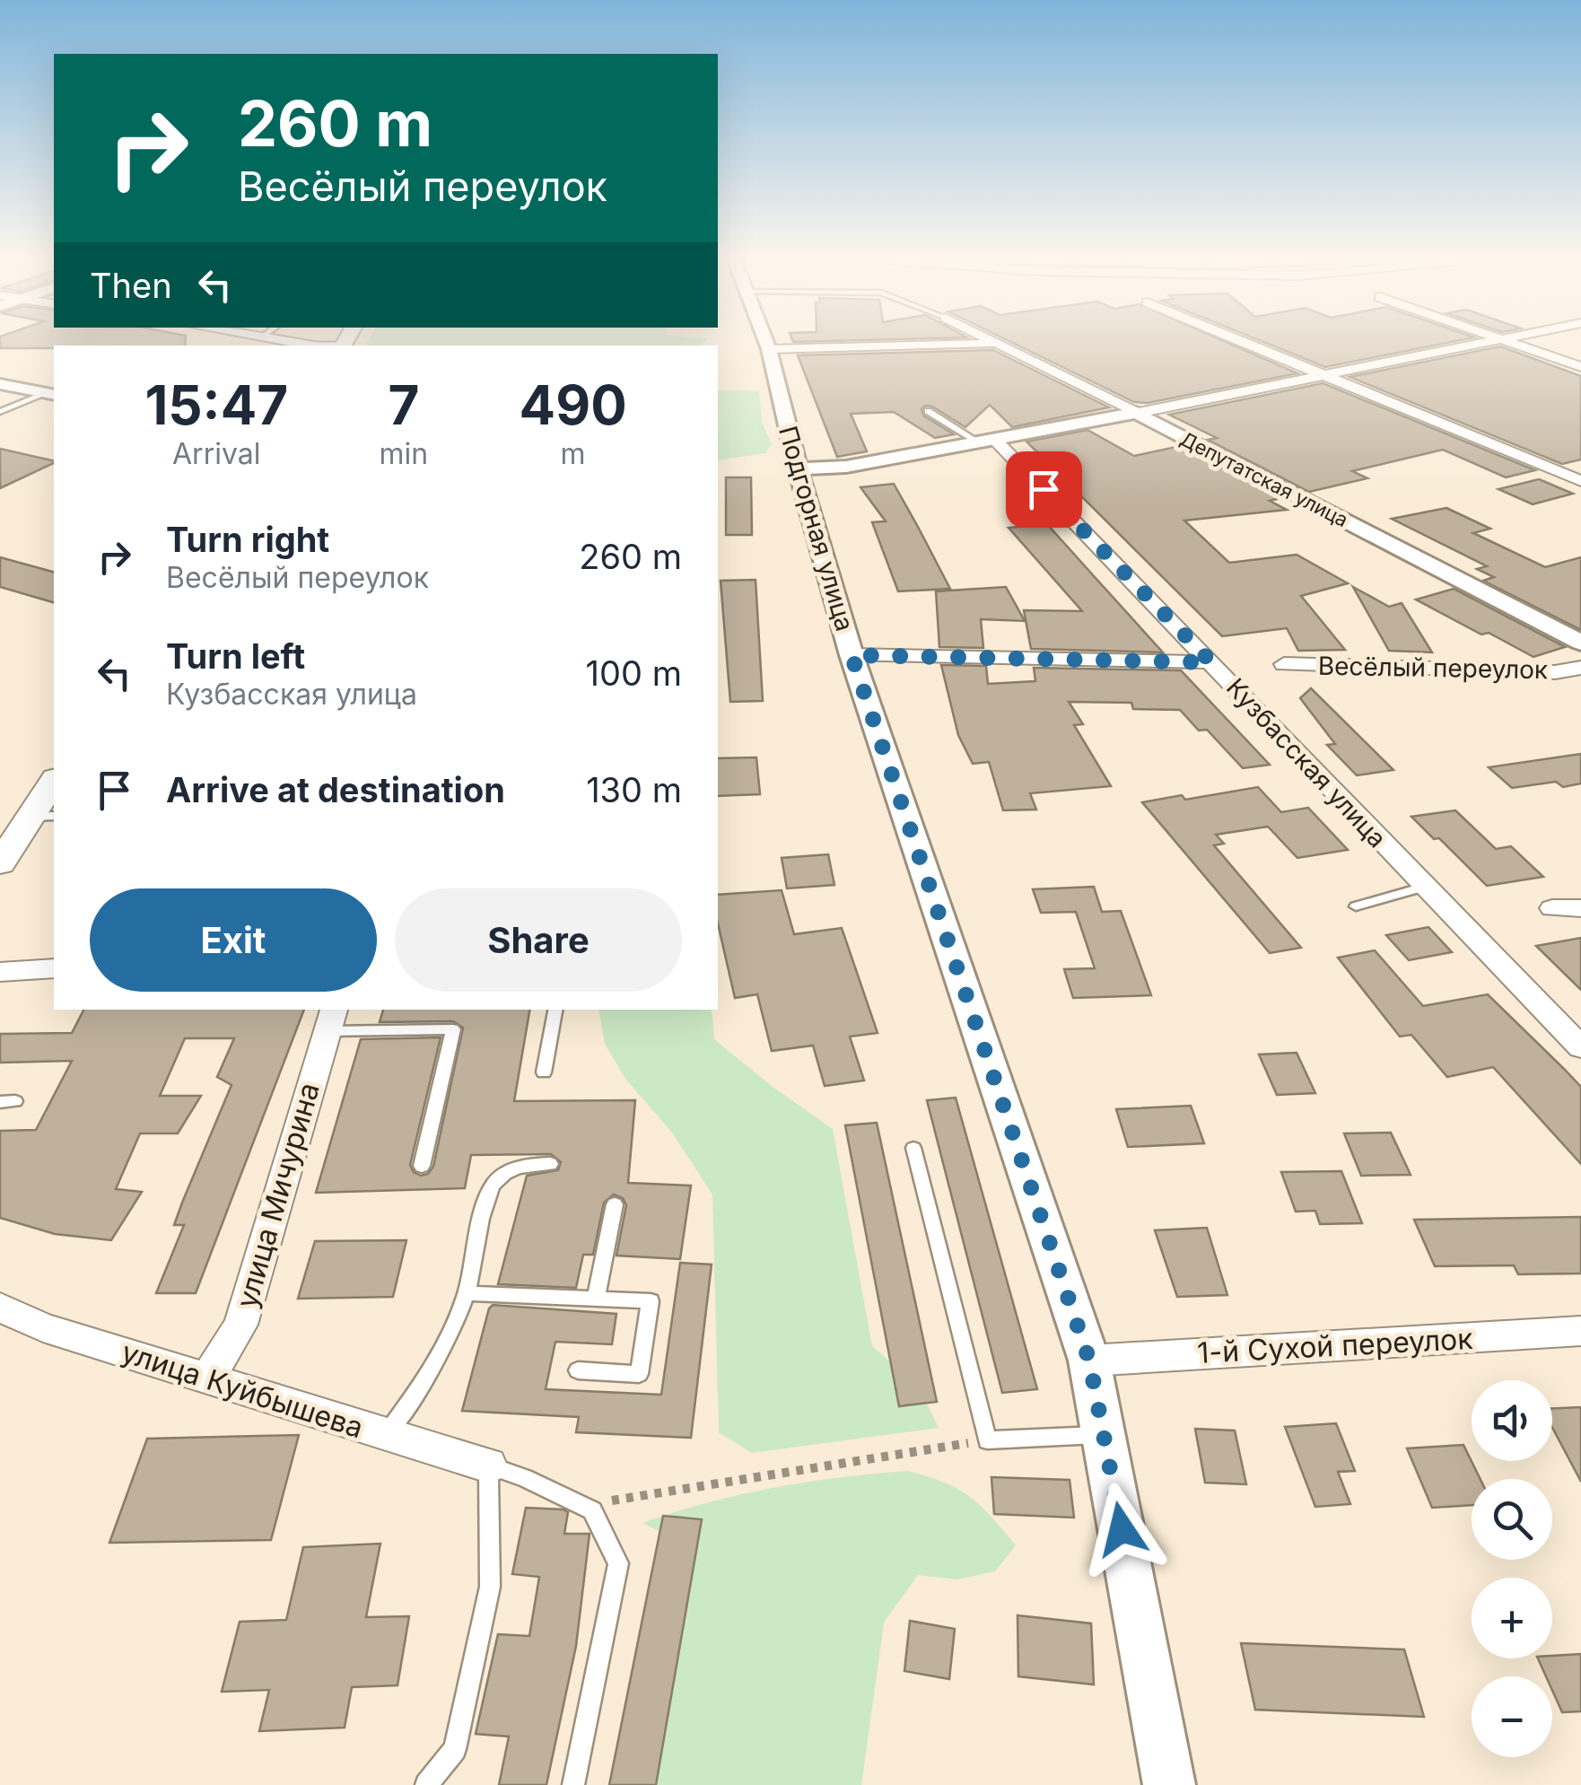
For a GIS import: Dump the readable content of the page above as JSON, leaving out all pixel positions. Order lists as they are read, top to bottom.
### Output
{
  "streets": {
    "street": [
      "Депутатская улица",
      "Подгорная улица",
      "Весёлый переулок",
      "Кузбасская улица",
      "улица Мичурина",
      "1-й Сухой переулок",
      "улица Куйбышева"
    ]
  },
  "crossings": [
    ["Подгорная улица", "1-й Сухой переулок"],
    ["улица Мичурина", "улица Куйбышева"]
  ],
  "page": {
    "turn": ["260 m", "Весёлый переулок"],
    "then": "Then",
    "eta": [
      "15:47",
      "Arrival",
      "7",
      "min",
      "490",
      "m"
    ],
    "list": [
      {
        "name": "Turn right",
        "note": "Весёлый переулок",
        "value": "260 m"
      },
      {
        "name": "Turn left",
        "note": "Кузбасская улица",
        "value": "100 m"
      },
      {
        "name": "Arrive at destination",
        "value": "130 m"
      }
    ],
    "buttons": ["Exit", "Share"],
    "map_buttons": ["+", "−"]
  }
}
